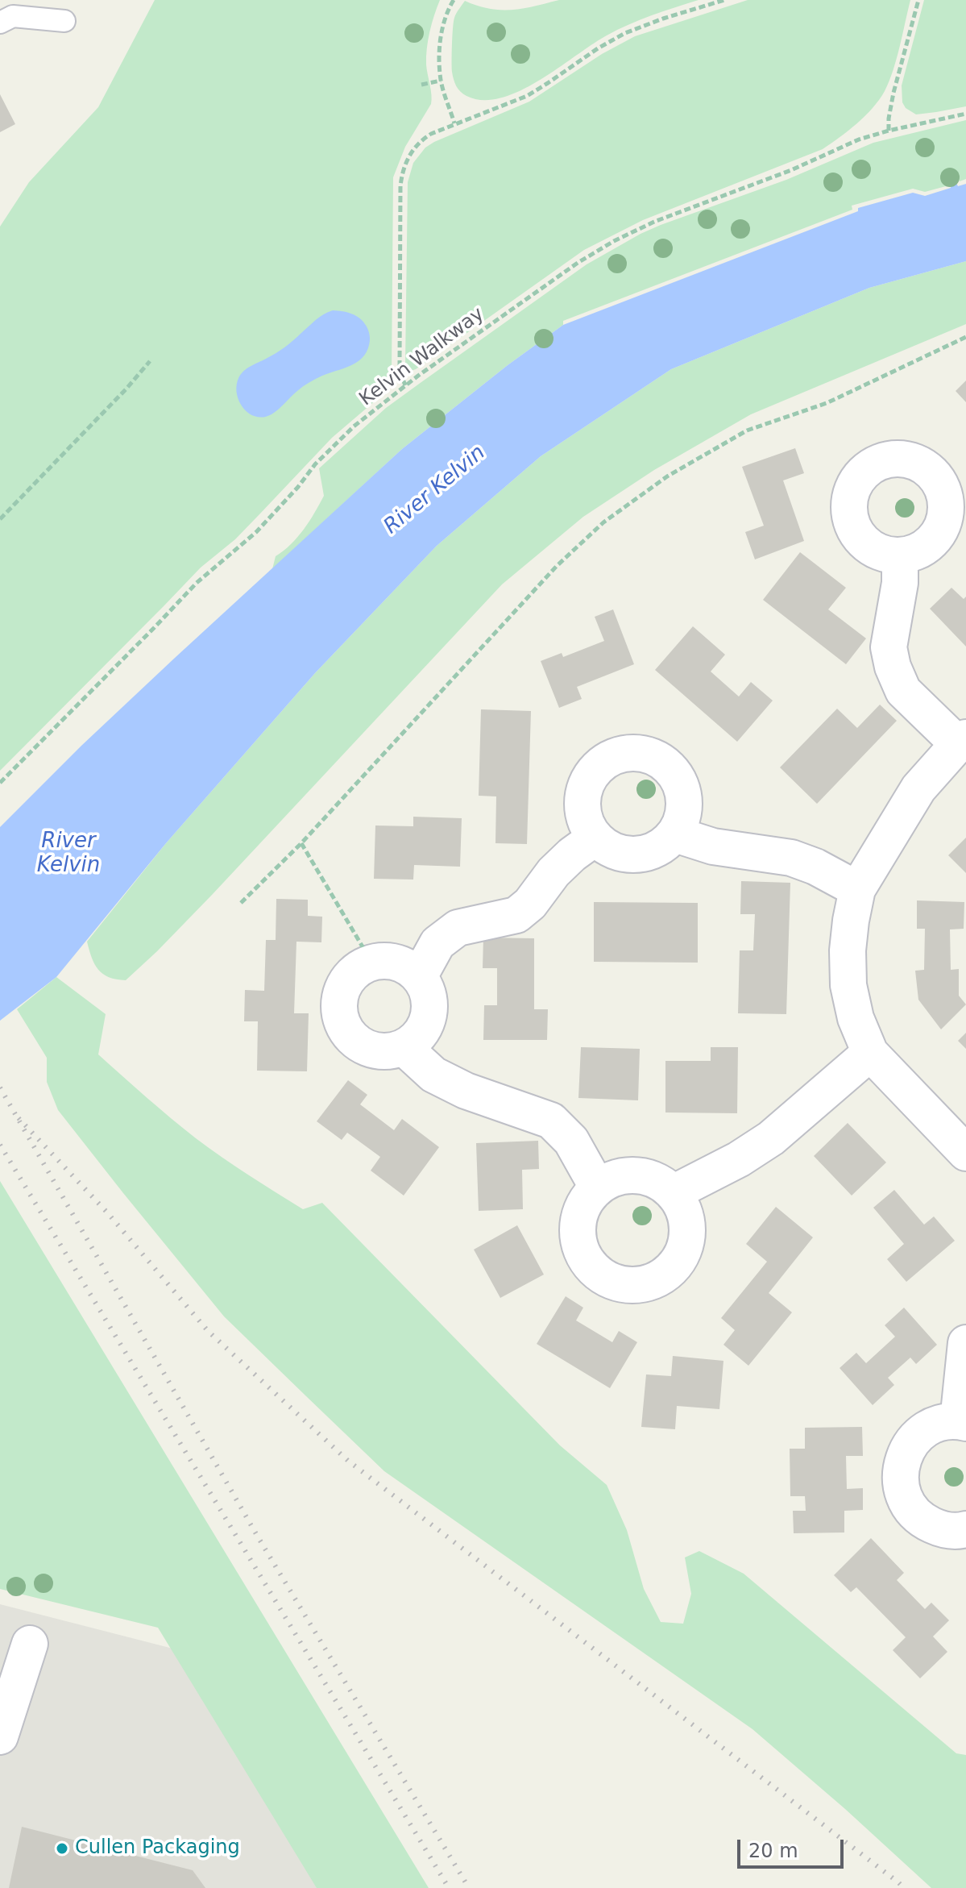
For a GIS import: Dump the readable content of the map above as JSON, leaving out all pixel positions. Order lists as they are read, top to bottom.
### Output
{
  "streets": {
    "path": ["Kelvin Walkway"]
  },
  "water": ["River Kelvin"],
  "places": ["Cullen Packaging"],
  "scale_bar": "20 m"
}
